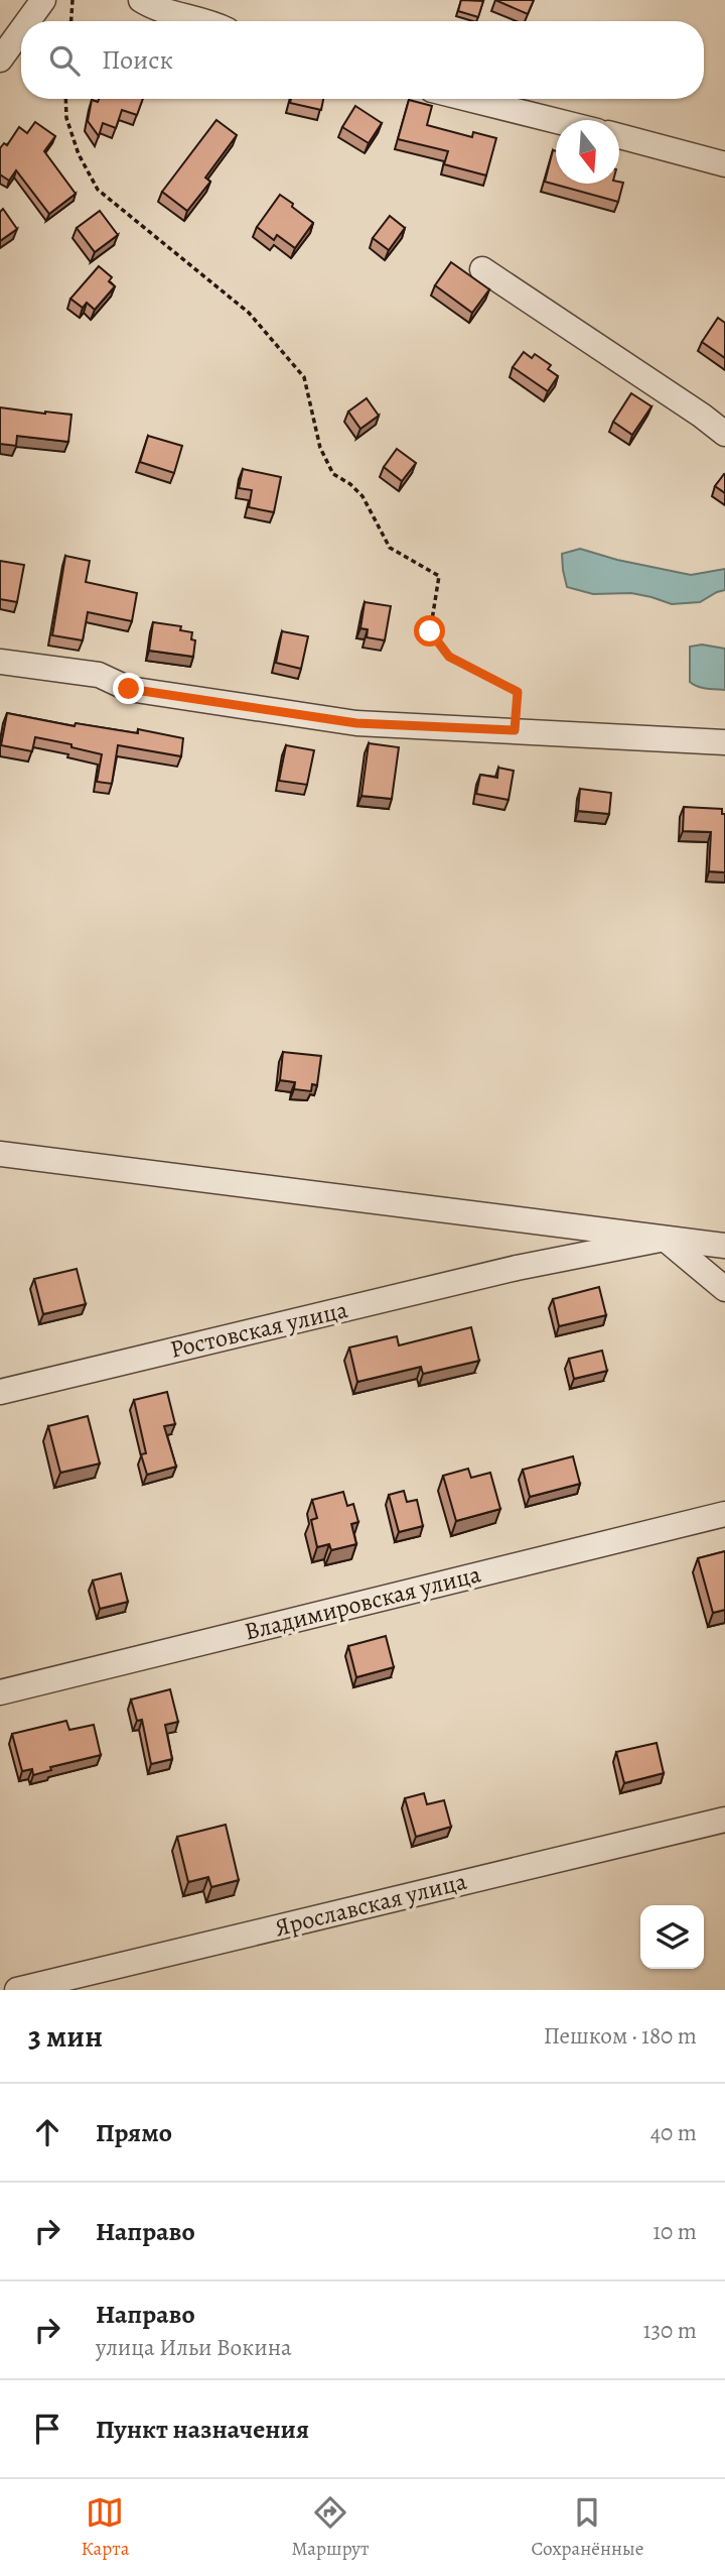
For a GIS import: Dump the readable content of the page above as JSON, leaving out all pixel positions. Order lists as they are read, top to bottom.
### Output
{
  "streets": {
    "street": ["Ростовская улица", "Владимировская улица", "Ярославская улица"]
  },
  "north": "bottom",
  "page": {
    "search": "Поиск",
    "heading": ["3 мин", "Пешком · 180 m"],
    "list": [
      ["Прямо", "40 m"],
      ["Направо", "10 m"],
      ["Направо", "улица Ильи Вокина", "130 m"],
      "Пункт назначения"
    ],
    "nav": ["Карта", "Маршрут", "Сохранённые"]
  }
}
